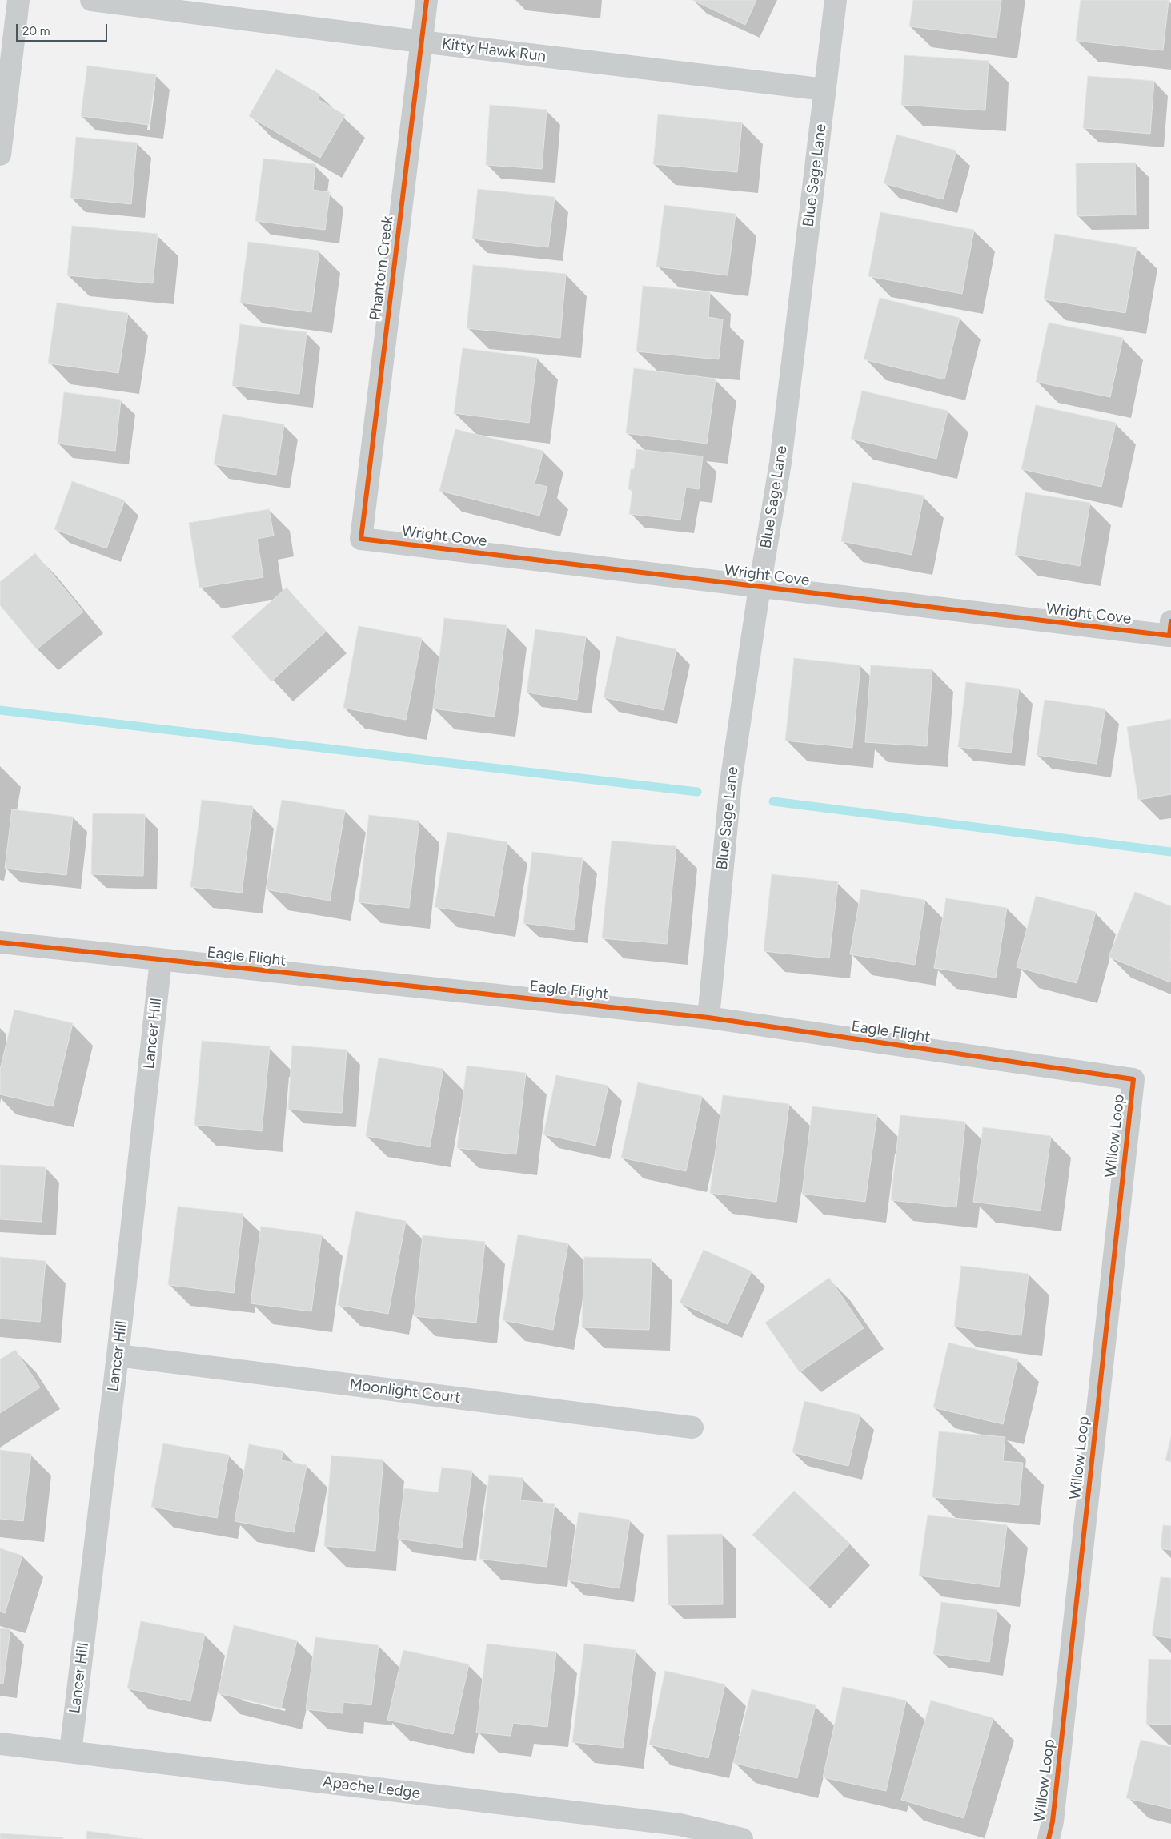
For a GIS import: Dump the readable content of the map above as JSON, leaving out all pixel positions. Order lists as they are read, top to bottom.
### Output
{
  "streets": {
    "street": [
      "Kitty Hawk Run",
      "Blue Sage Lane",
      "Phantom Creek",
      "Wright Cove",
      "Eagle Flight",
      "Lancer Hill",
      "Willow Loop",
      "Moonlight Court",
      "Apache Ledge"
    ]
  },
  "crossings": [
    ["Kitty Hawk Run", "Blue Sage Lane"],
    ["Kitty Hawk Run", "Phantom Creek"],
    ["Blue Sage Lane", "Wright Cove"],
    ["Blue Sage Lane", "Eagle Flight"],
    ["Phantom Creek", "Wright Cove"],
    ["Eagle Flight", "Lancer Hill"],
    ["Eagle Flight", "Willow Loop"],
    ["Lancer Hill", "Moonlight Court"],
    ["Lancer Hill", "Apache Ledge"]
  ],
  "scale_bar": "20 m"
}
